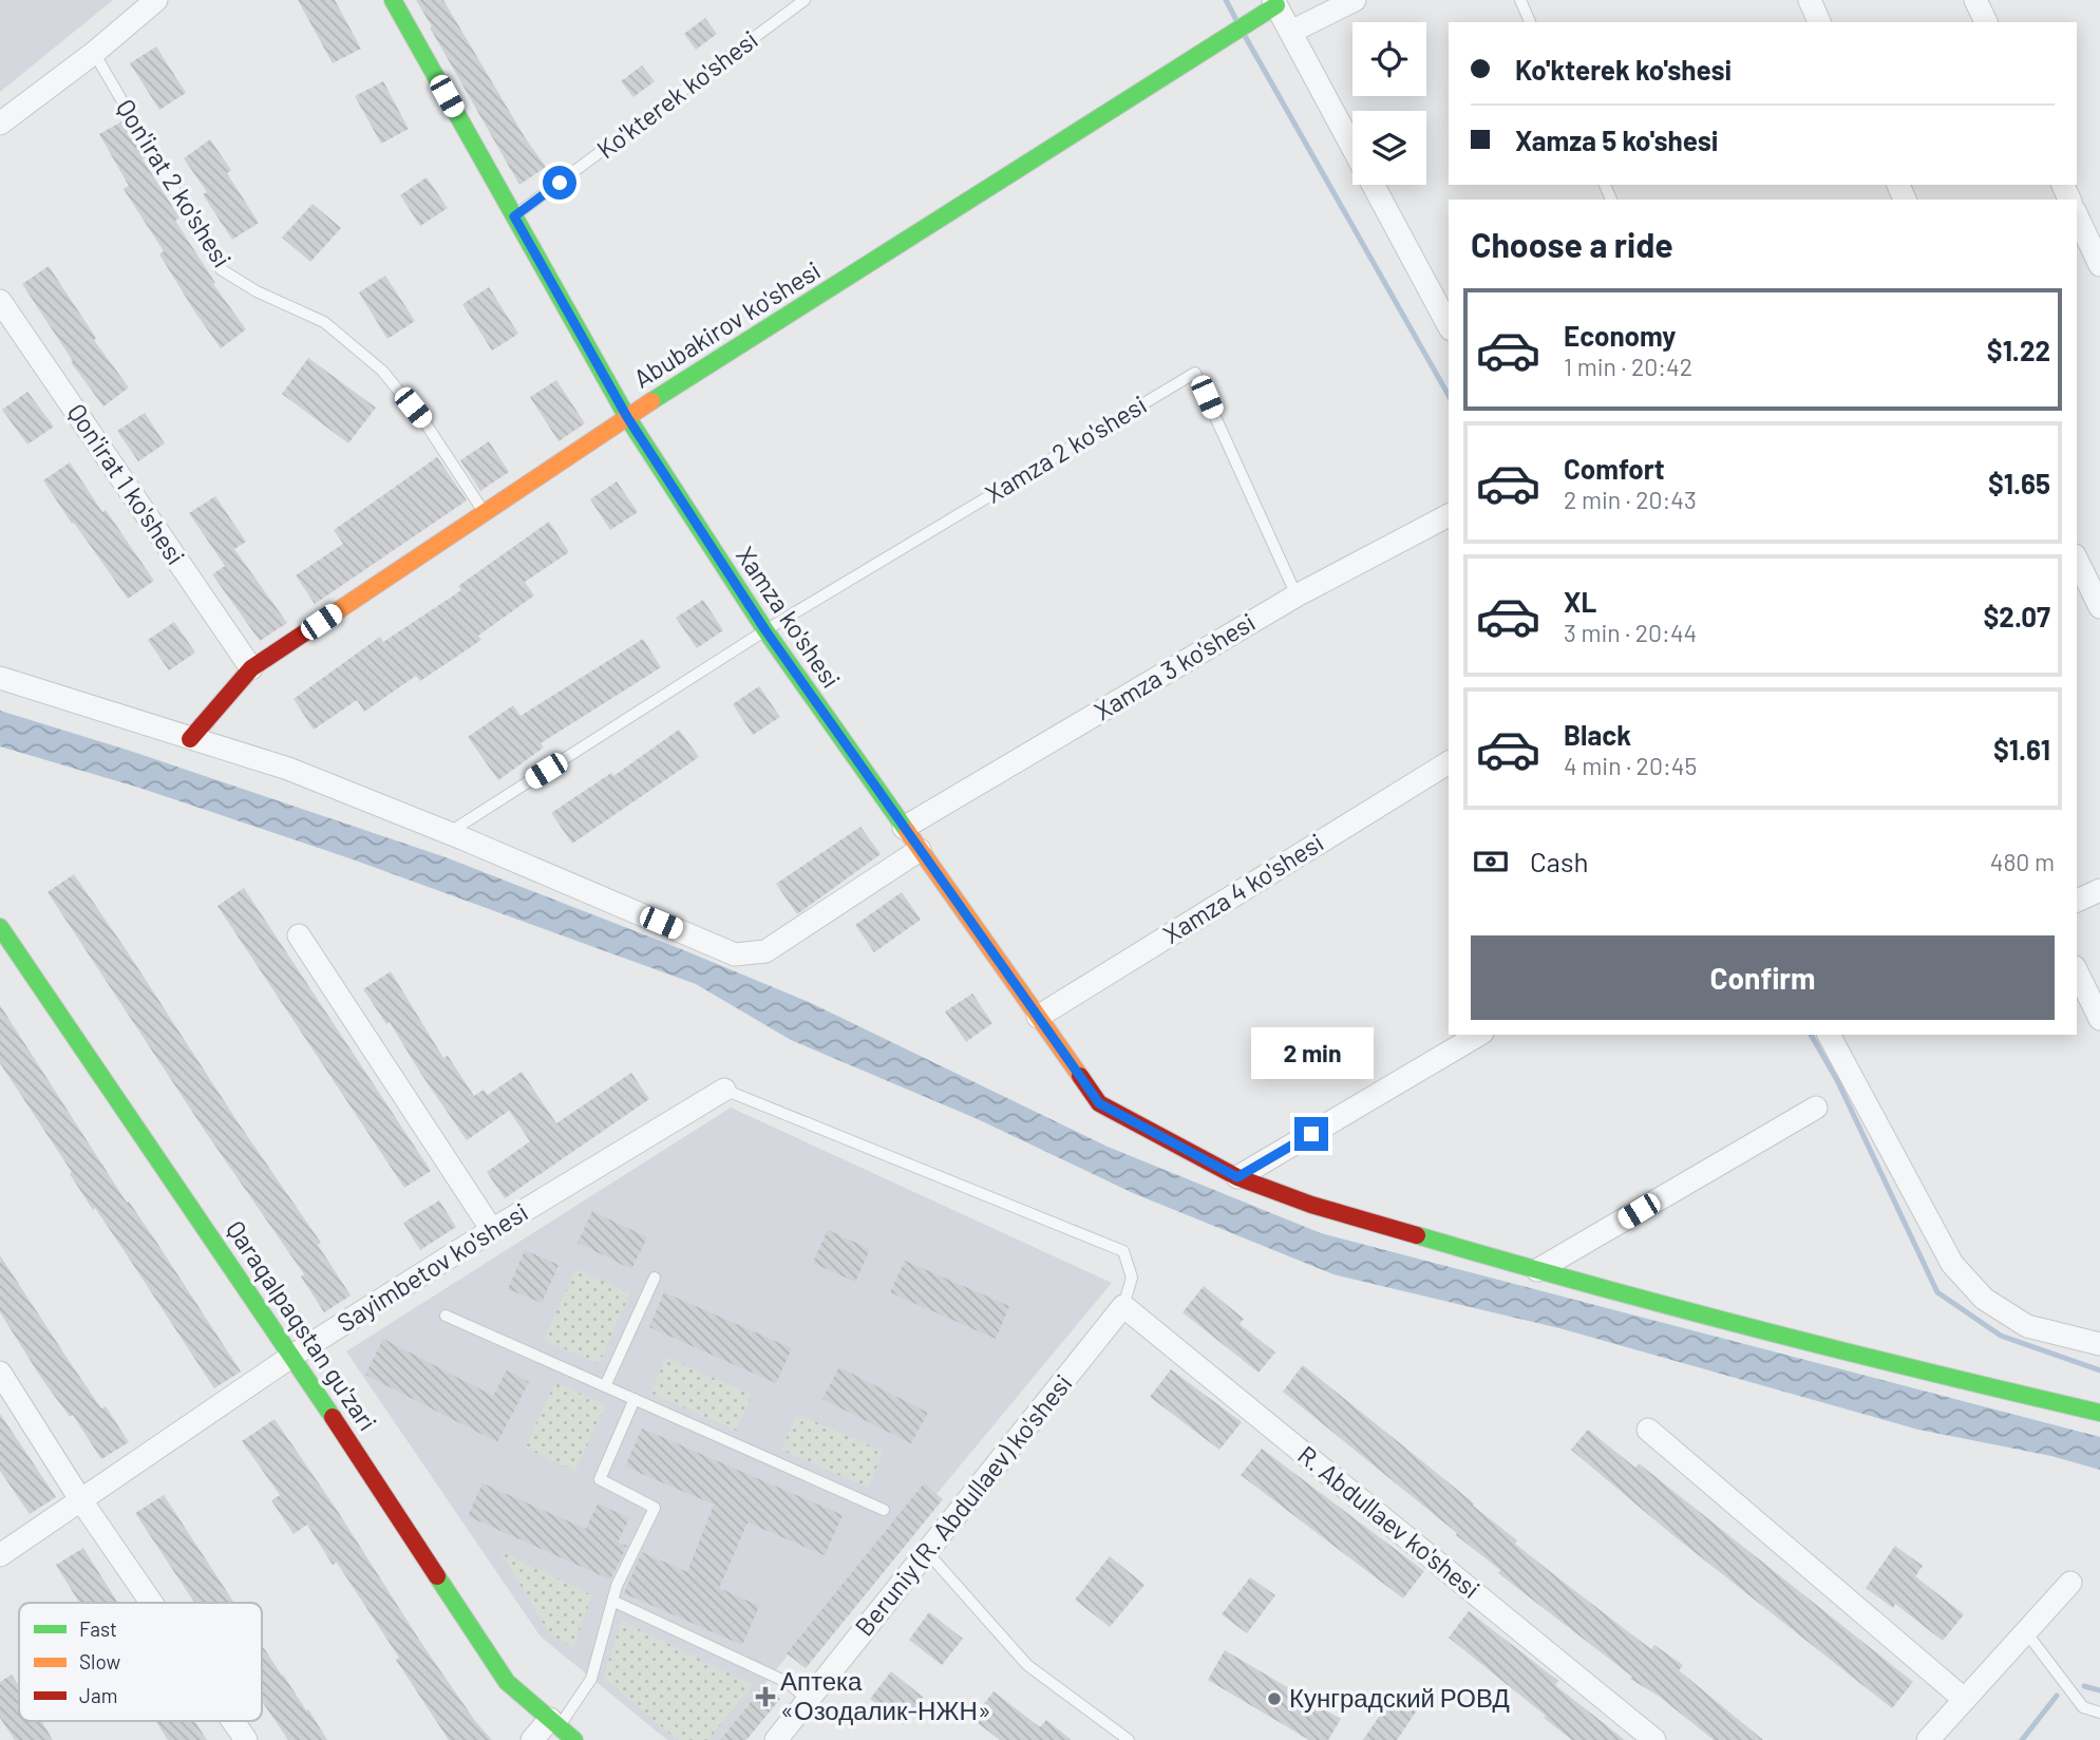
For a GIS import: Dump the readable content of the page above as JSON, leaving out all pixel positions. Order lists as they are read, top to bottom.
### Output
{
  "streets": {
    "street": [
      "Abubakirov ko'shesi",
      "Qon'irat 1 ko'shesi",
      "Xamza ko'shesi",
      "Xamza 3 ko'shesi",
      "Xamza 4 ko'shesi",
      "Sayimbetov ko'shesi",
      "Qaraqalpaqstan gu'zari",
      "Beruniy (R. Abdullaev) ko'shesi",
      "R. Abdullaev ko'shesi"
    ],
    "lane": ["Ko'kterek ko'shesi", "Qon'irat 2 ko'shesi", "Xamza 2 ko'shesi"]
  },
  "crossings": [
    ["Ko'kterek ko'shesi", "Xamza ko'shesi"],
    ["Qon'irat 2 ko'shesi", "Abubakirov ko'shesi"],
    ["Abubakirov ko'shesi", "Qon'irat 1 ko'shesi"],
    ["Abubakirov ko'shesi", "Xamza ko'shesi"],
    ["Xamza 2 ko'shesi", "Xamza ko'shesi"],
    ["Xamza 2 ko'shesi", "Xamza 3 ko'shesi"],
    ["Xamza ko'shesi", "Xamza 3 ko'shesi"],
    ["Xamza ko'shesi", "Xamza 4 ko'shesi"],
    ["Sayimbetov ko'shesi", "Qaraqalpaqstan gu'zari"],
    ["Beruniy (R. Abdullaev) ko'shesi", "R. Abdullaev ko'shesi"]
  ],
  "places": {
    "health": ["Аптека «Озодалик-НЖН»"],
    "other": ["Кунградский РОВД"]
  },
  "legend": ["Fast", "Slow", "Jam"],
  "page": {
    "banner": ["Ko'kterek ko'shesi", "Xamza 5 ko'shesi"],
    "heading": "Choose a ride",
    "list": [
      {
        "name": "Economy",
        "note": "1 min · 20:42",
        "value": "$1.22"
      },
      {
        "name": "Comfort",
        "note": "2 min · 20:43",
        "value": "$1.65"
      },
      {
        "name": "XL",
        "note": "3 min · 20:44",
        "value": "$2.07"
      },
      {
        "name": "Black",
        "note": "4 min · 20:45",
        "value": "$1.61"
      }
    ],
    "pay": ["Cash", "480 m"],
    "buttons": "Confirm",
    "bubble": "2 min"
  }
}
